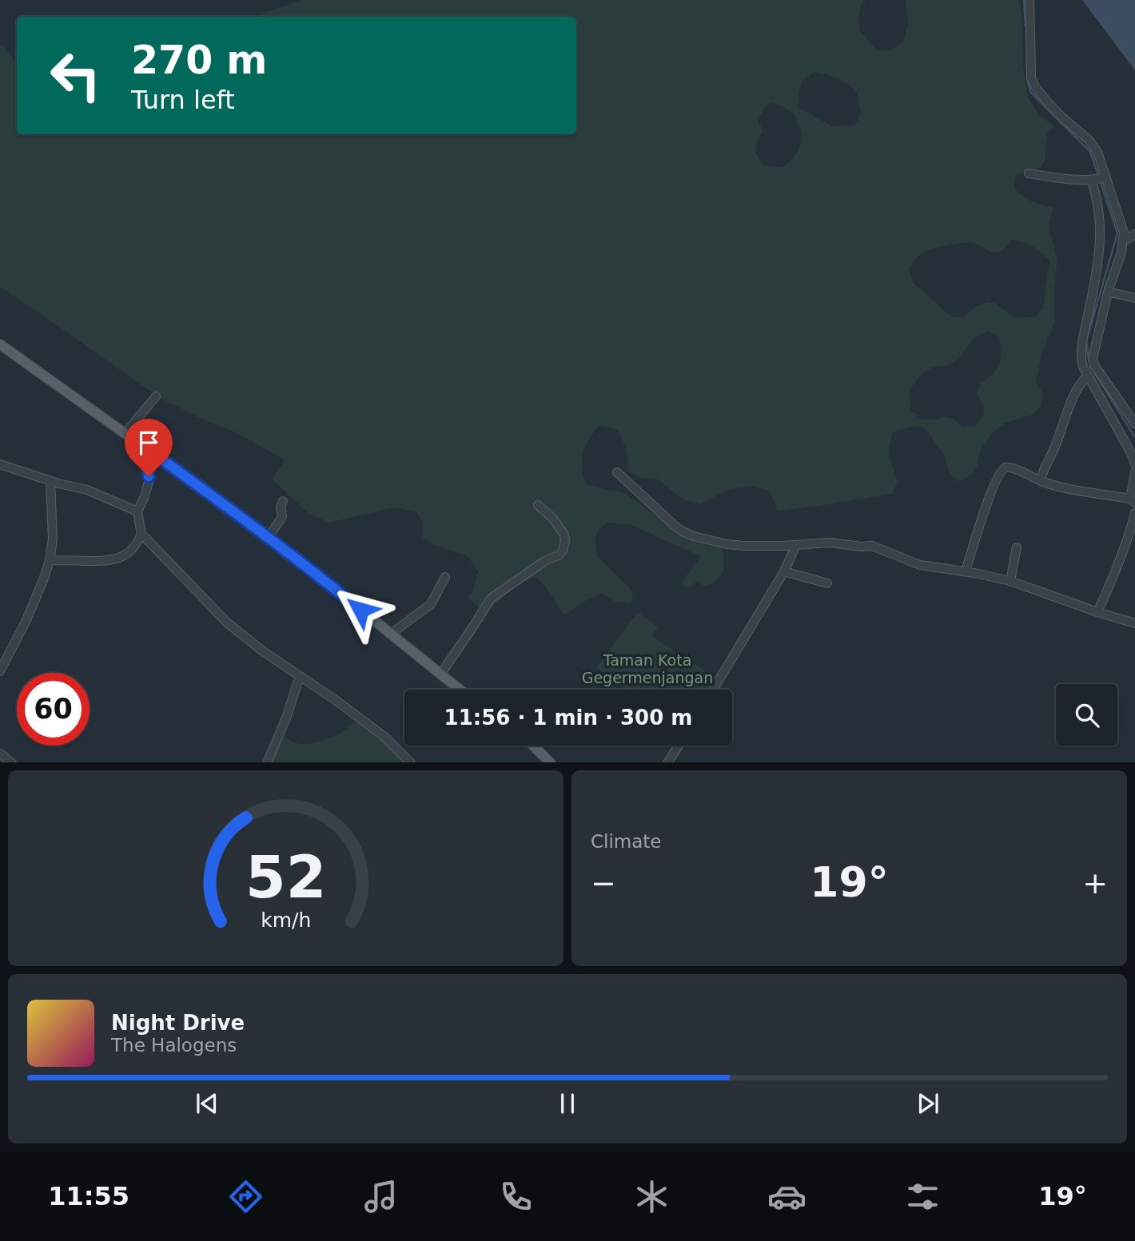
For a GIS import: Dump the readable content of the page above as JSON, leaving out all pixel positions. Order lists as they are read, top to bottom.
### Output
{
  "parks": ["Taman Kota Gegermenjangan"],
  "page": {
    "turn": ["270 m", "Turn left"],
    "limit": "60",
    "trip": "11:56 · 1 min · 300 m",
    "tile": "Climate",
    "heat": ["−", "19°", "+"],
    "song": ["Night Drive", "The Halogens"],
    "tabs": ["11:55", "19°"],
    "gauge": ["52", "km/h"]
  }
}
